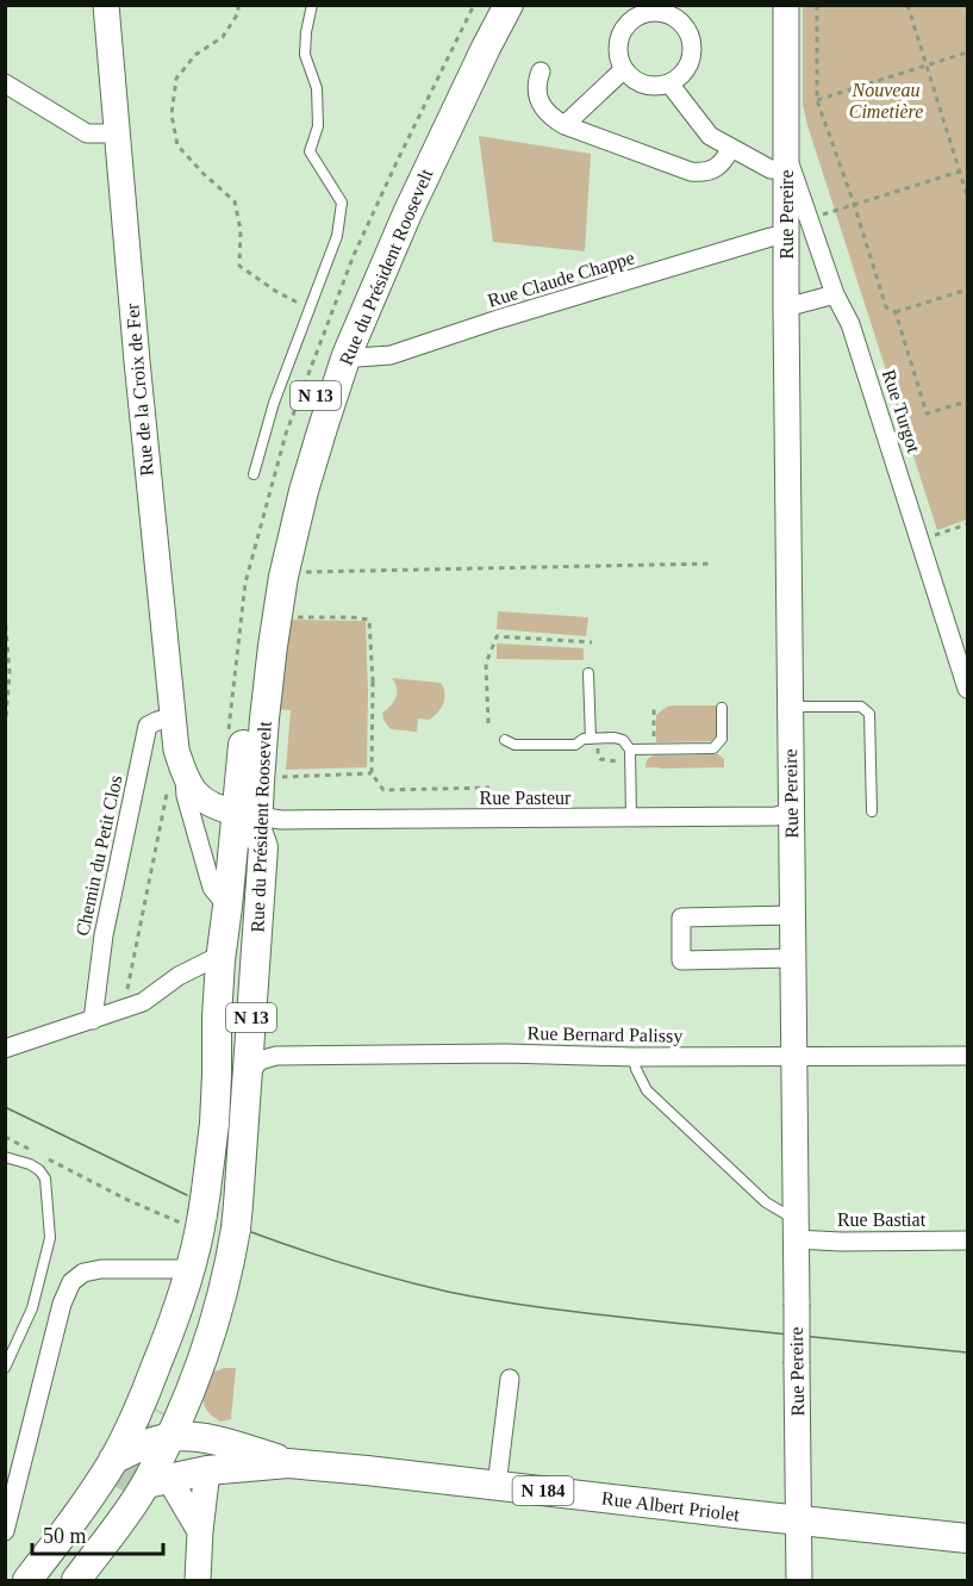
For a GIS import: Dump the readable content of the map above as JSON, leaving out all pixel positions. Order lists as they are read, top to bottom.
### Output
{
  "streets": {
    "main road": [
      "Rue du Président Roosevelt",
      "N 13",
      "N 184",
      "Rue Albert Priolet"
    ],
    "street": [
      "Rue Pereire",
      "Rue Claude Chappe",
      "Rue de la Croix de Fer",
      "Rue Turgot",
      "Rue Pasteur",
      "Chemin du Petit Clos",
      "Rue Bernard Palissy",
      "Rue Bastiat"
    ]
  },
  "crossings": [
    ["Rue Pereire", "Rue Claude Chappe"],
    ["Rue Pereire", "Rue Turgot"],
    ["Rue Pereire", "Rue Pasteur"],
    ["Rue Pereire", "Rue Bernard Palissy"],
    ["Rue Pereire", "Rue Bastiat"],
    ["Rue Pereire", "Rue Albert Priolet"],
    ["Rue du Président Roosevelt", "Rue Claude Chappe"],
    ["Rue du Président Roosevelt", "Rue de la Croix de Fer"],
    ["Rue du Président Roosevelt", "N 13"],
    ["Rue du Président Roosevelt", "Rue Pasteur"],
    ["Rue du Président Roosevelt", "Rue Bernard Palissy"],
    ["Rue de la Croix de Fer", "Rue Pasteur"],
    ["Rue de la Croix de Fer", "Chemin du Petit Clos"],
    ["N 13", "Rue Albert Priolet"]
  ],
  "parks": ["Nouveau Cimetière"],
  "scale_bar": "50 m"
}
